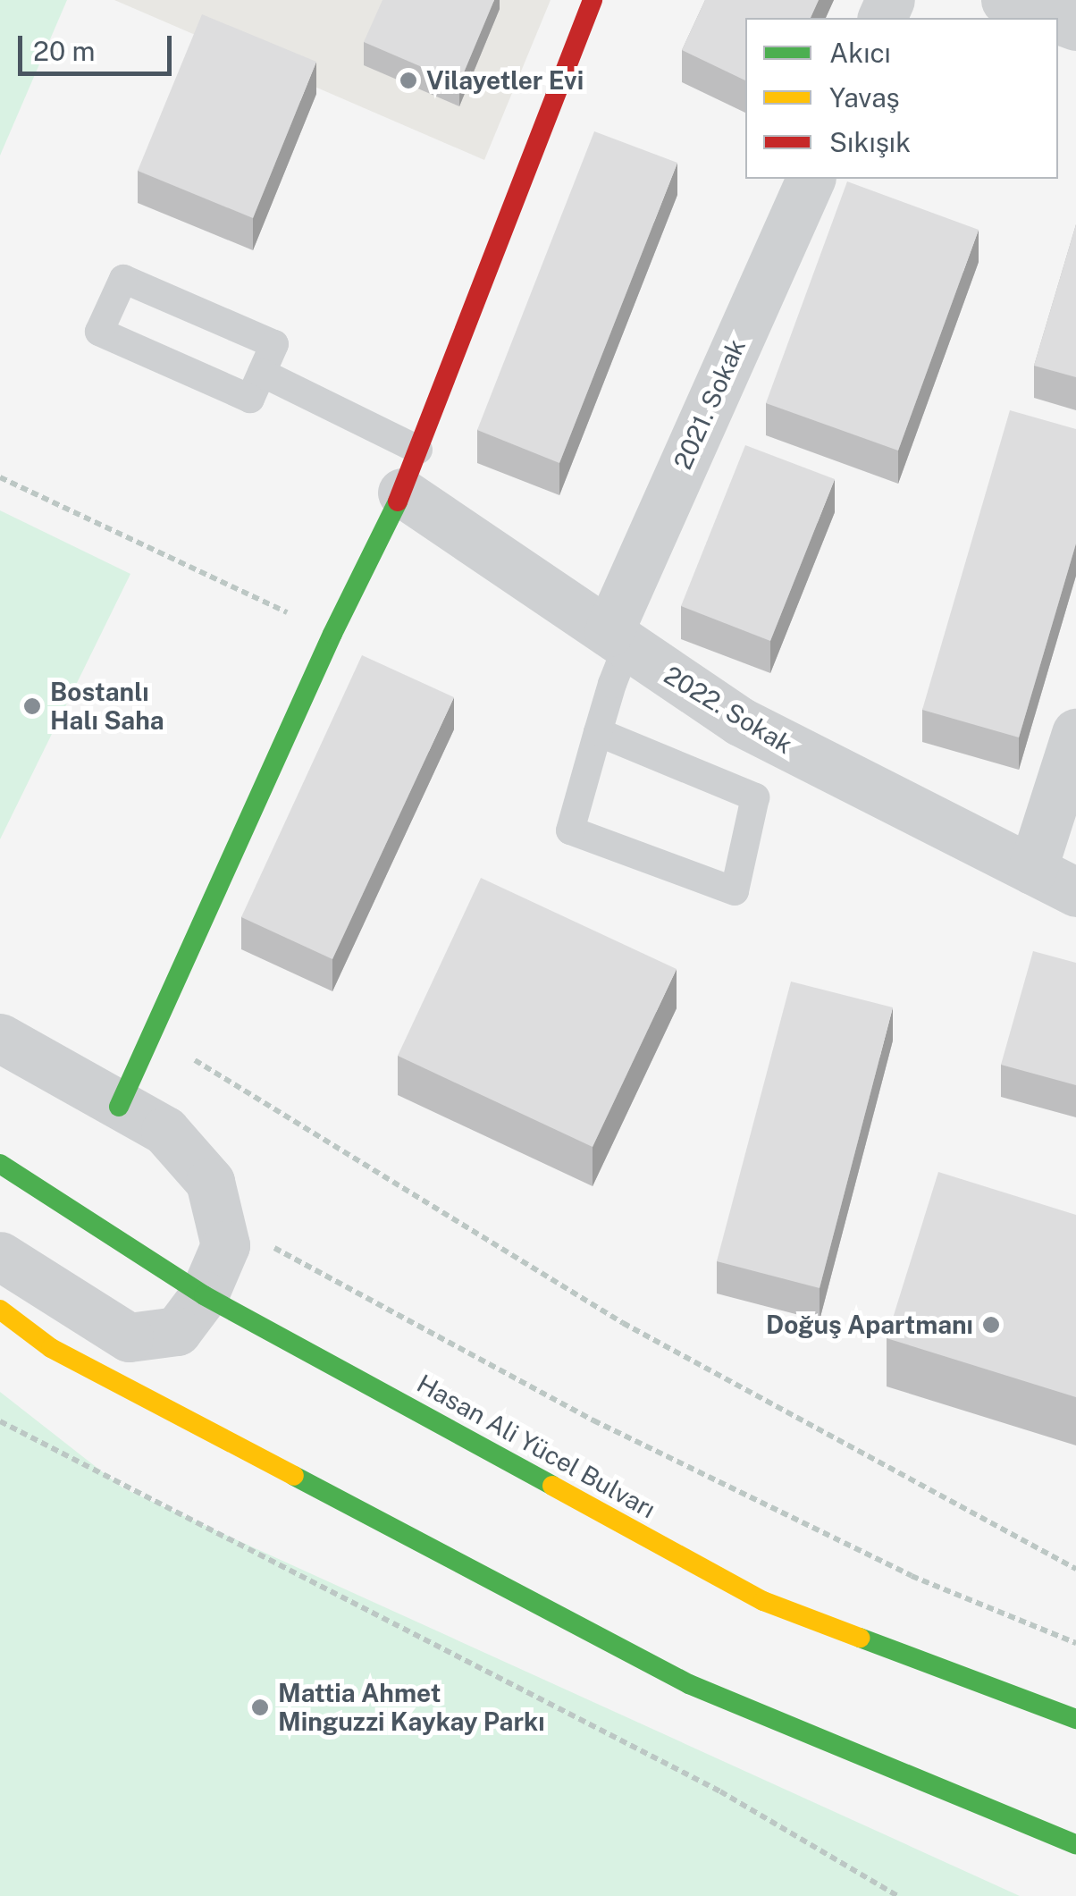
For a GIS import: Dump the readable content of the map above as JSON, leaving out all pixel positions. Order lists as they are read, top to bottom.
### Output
{
  "streets": {
    "main road": ["Hasan Ali Yücel Bulvarı"],
    "street": ["2021. Sokak", "2022. Sokak"]
  },
  "crossings": [
    ["2021. Sokak", "2022. Sokak"]
  ],
  "places": [
    "Vilayetler Evi",
    "Bostanlı Halı Saha",
    "Doğuş Apartmanı",
    "Mattia Ahmet Minguzzi Kaykay Parkı"
  ],
  "legend": ["Akıcı", "Yavaş", "Sıkışık"],
  "scale_bar": "20 m"
}
